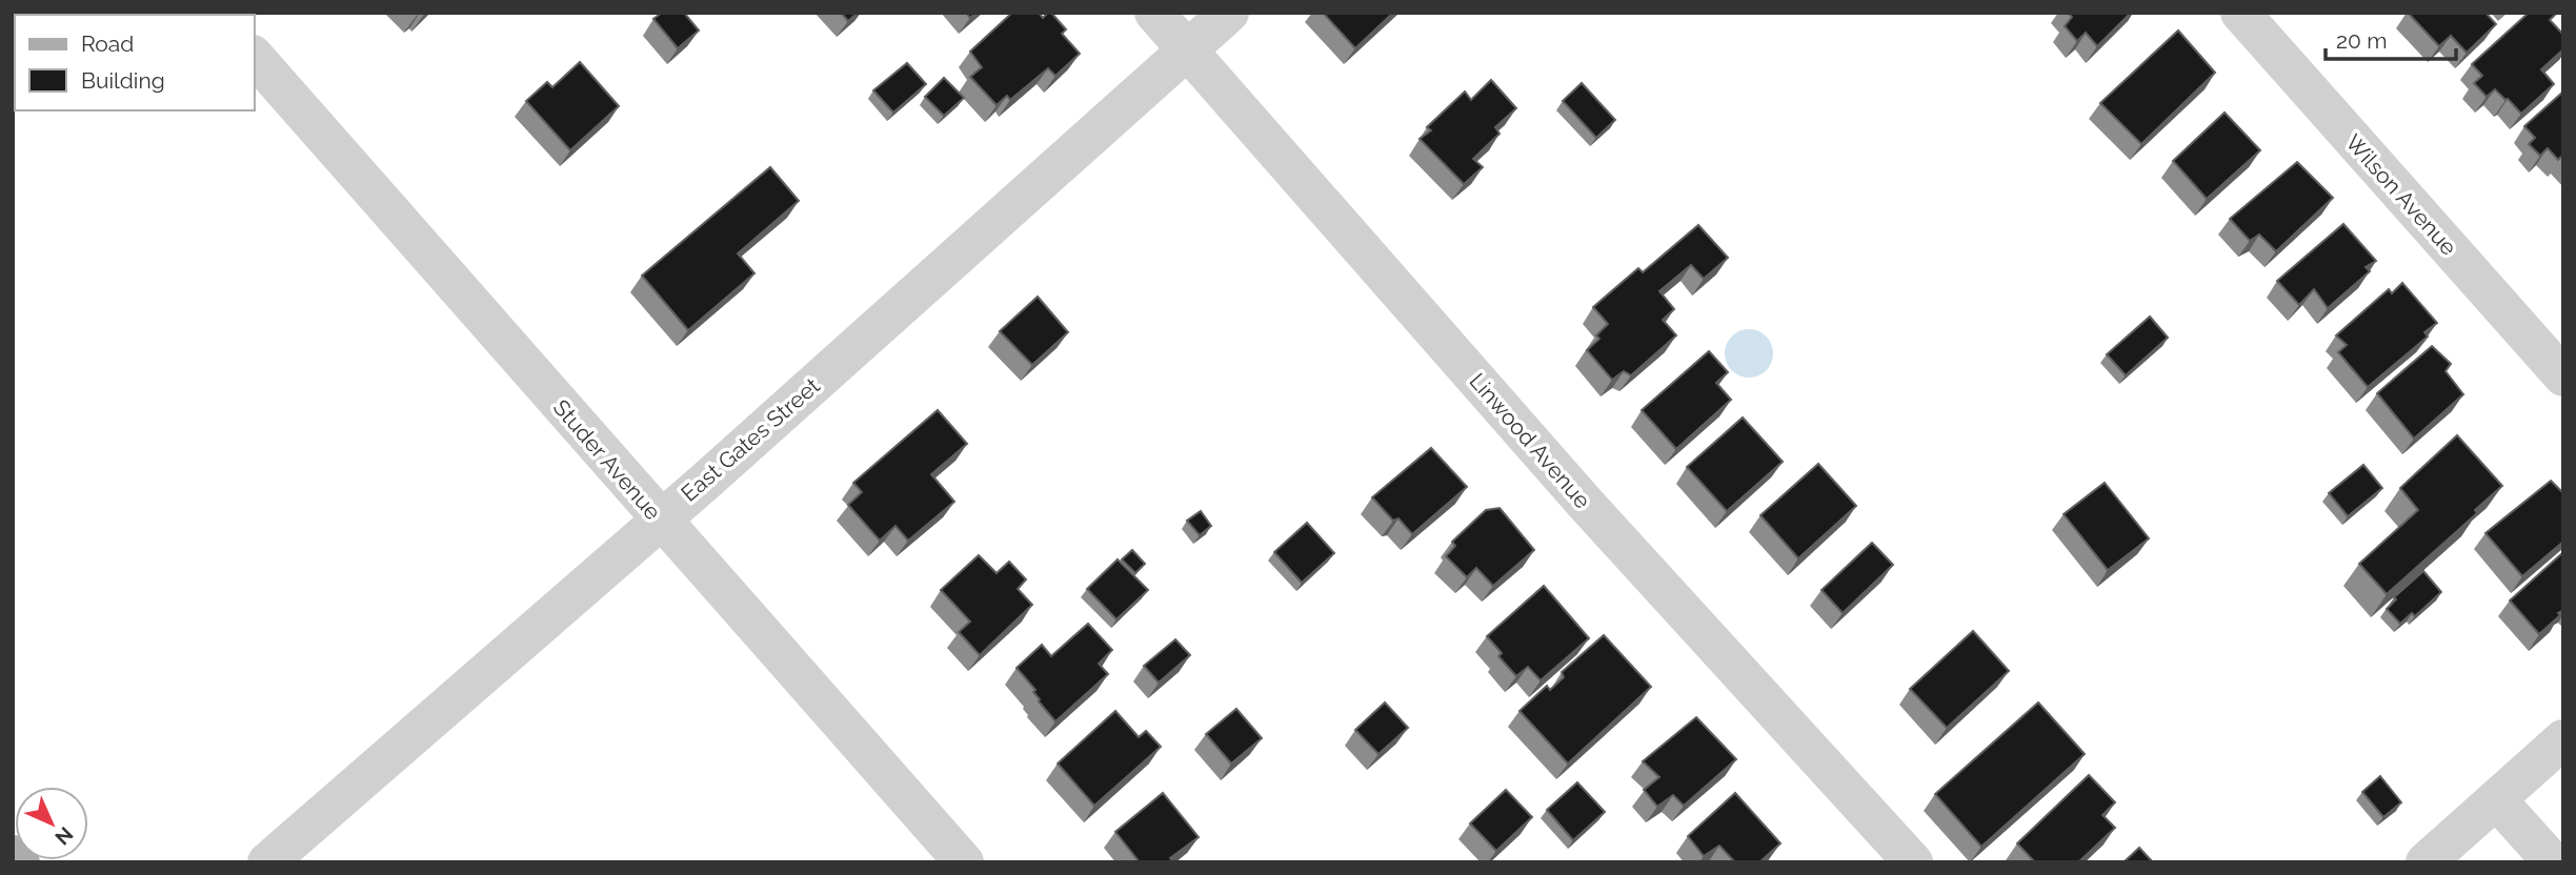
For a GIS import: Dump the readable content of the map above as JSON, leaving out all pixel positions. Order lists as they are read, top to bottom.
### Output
{
  "streets": {
    "street": [
      "Wilson Avenue",
      "East Gates Street",
      "Linwood Avenue",
      "Studer Avenue"
    ]
  },
  "crossings": [
    ["East Gates Street", "Linwood Avenue"],
    ["East Gates Street", "Studer Avenue"]
  ],
  "legend": ["Road", "Building"],
  "scale_bar": "20 m",
  "north": "bottom right"
}
